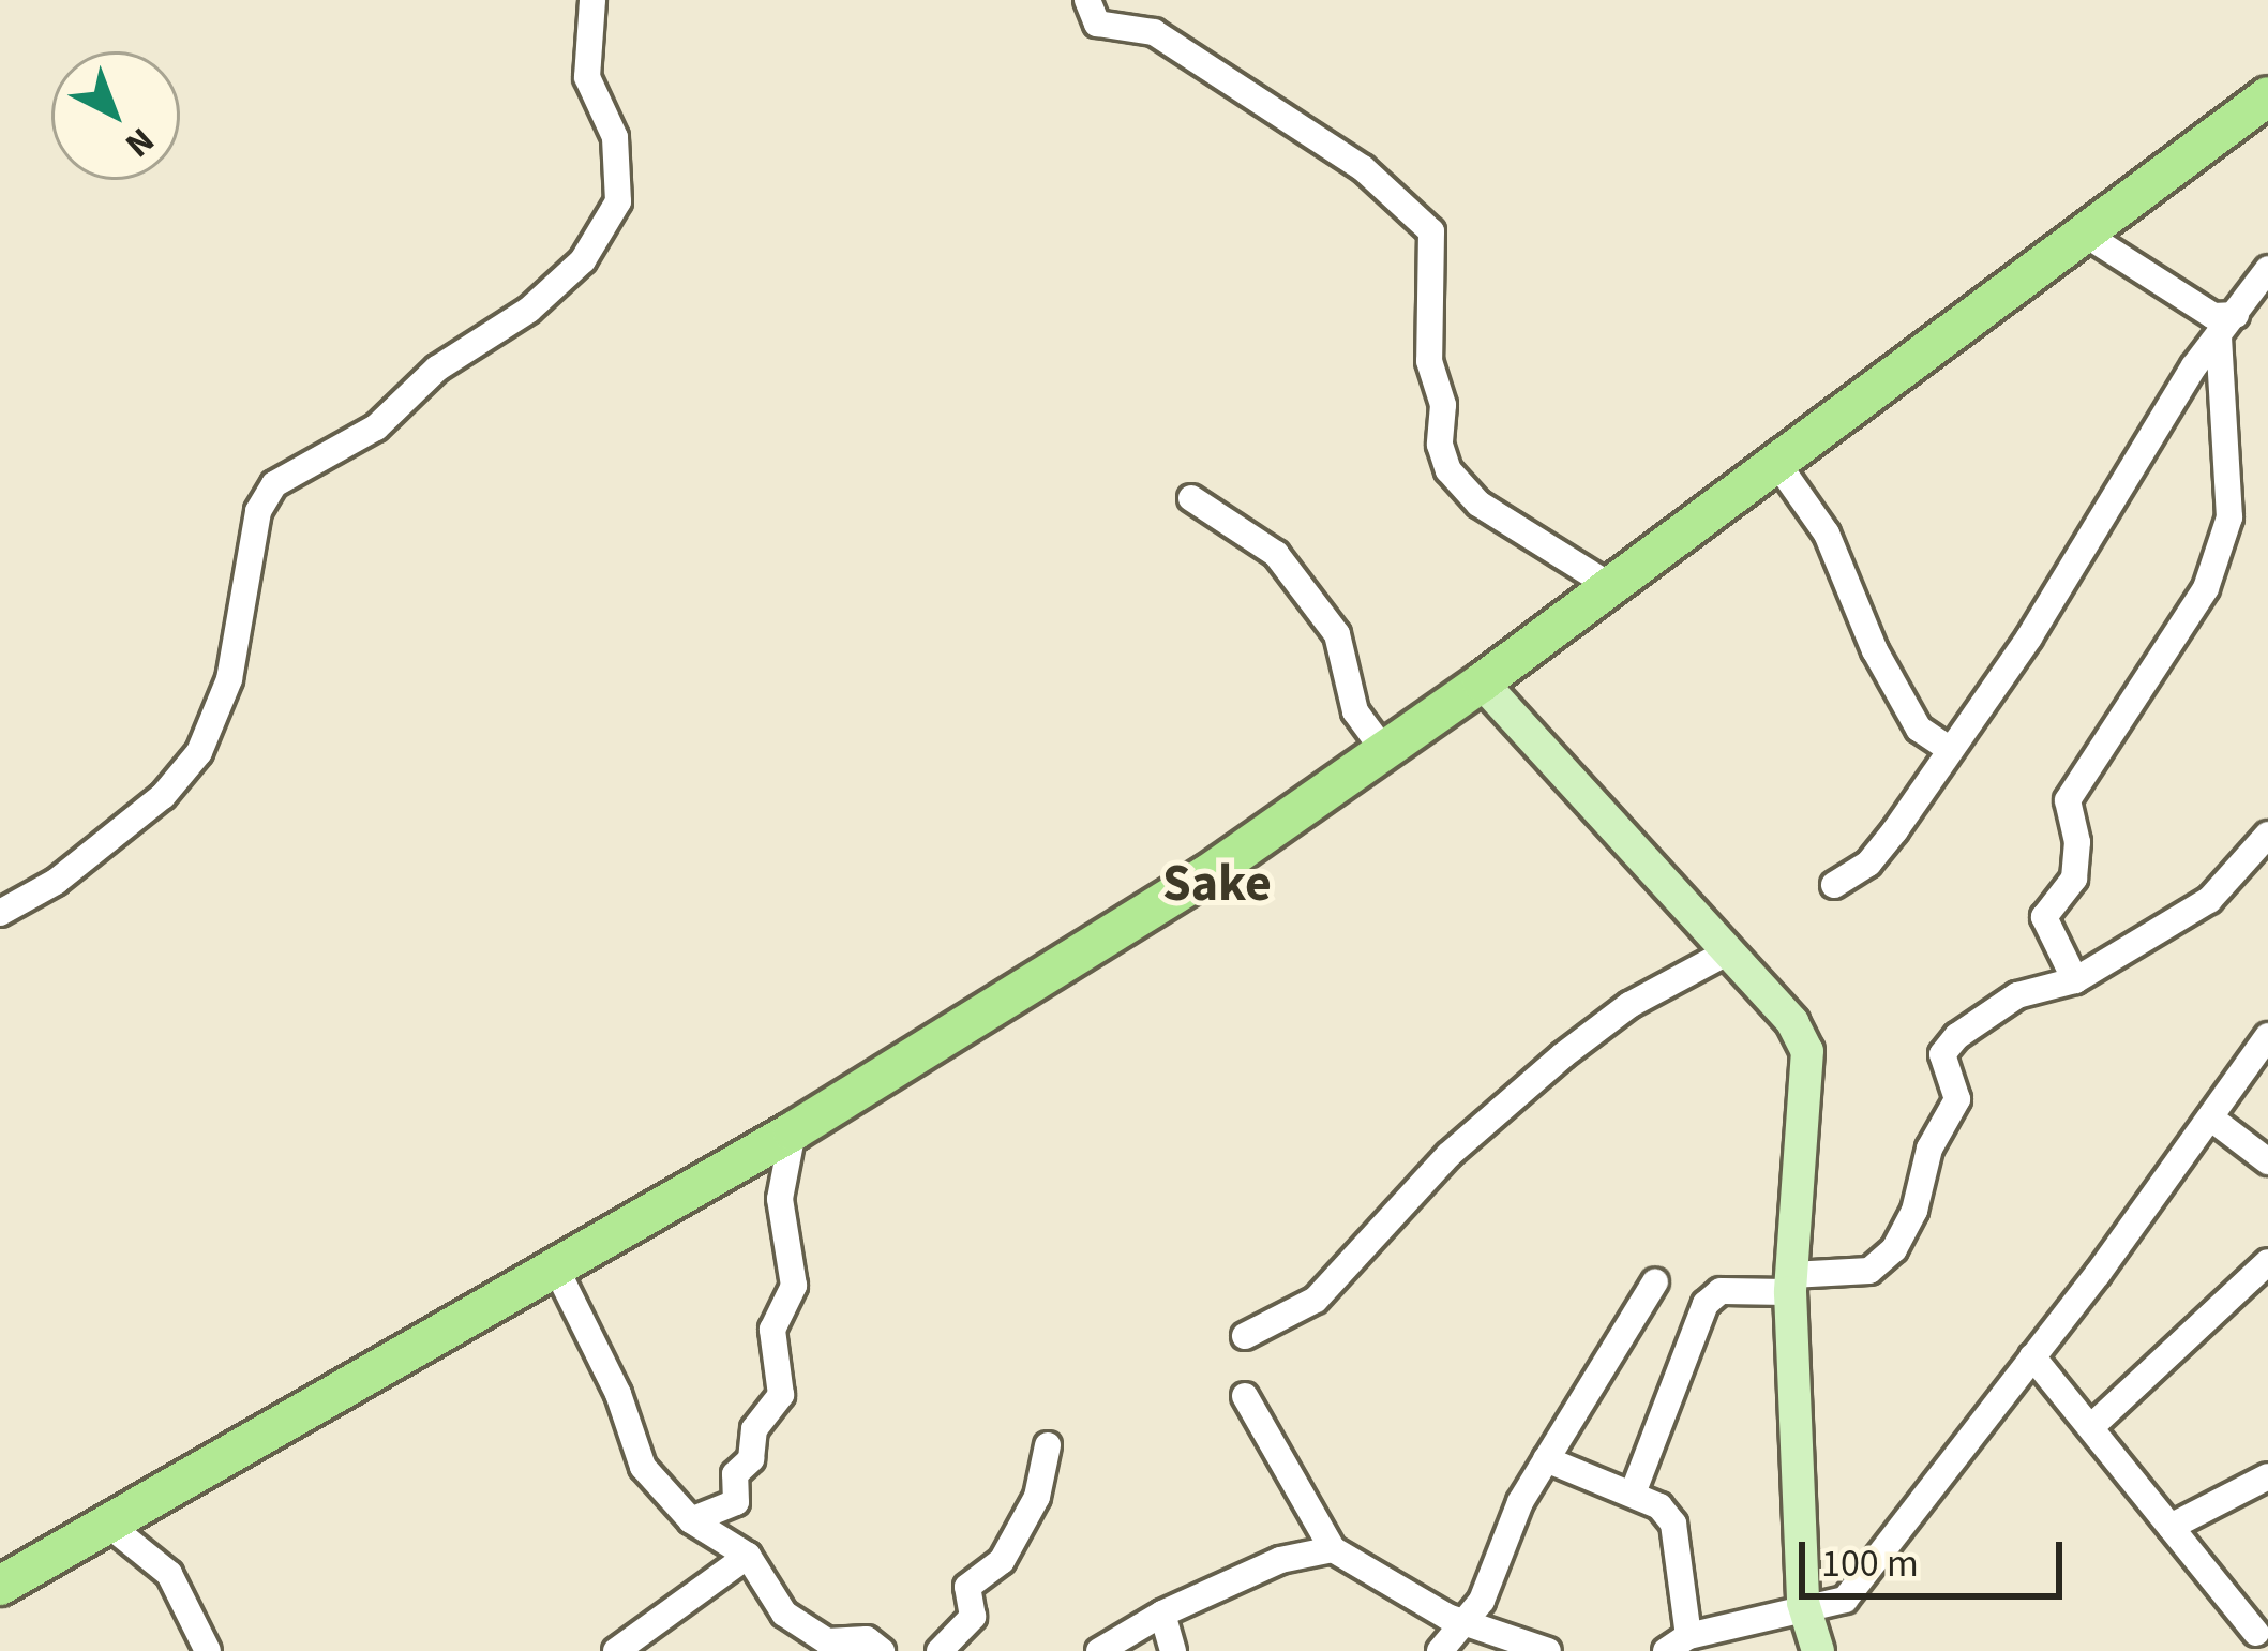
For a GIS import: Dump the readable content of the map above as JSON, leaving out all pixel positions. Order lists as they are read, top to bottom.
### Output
{
  "districts": ["Sake"],
  "scale_bar": "100 m",
  "north": "bottom right"
}
